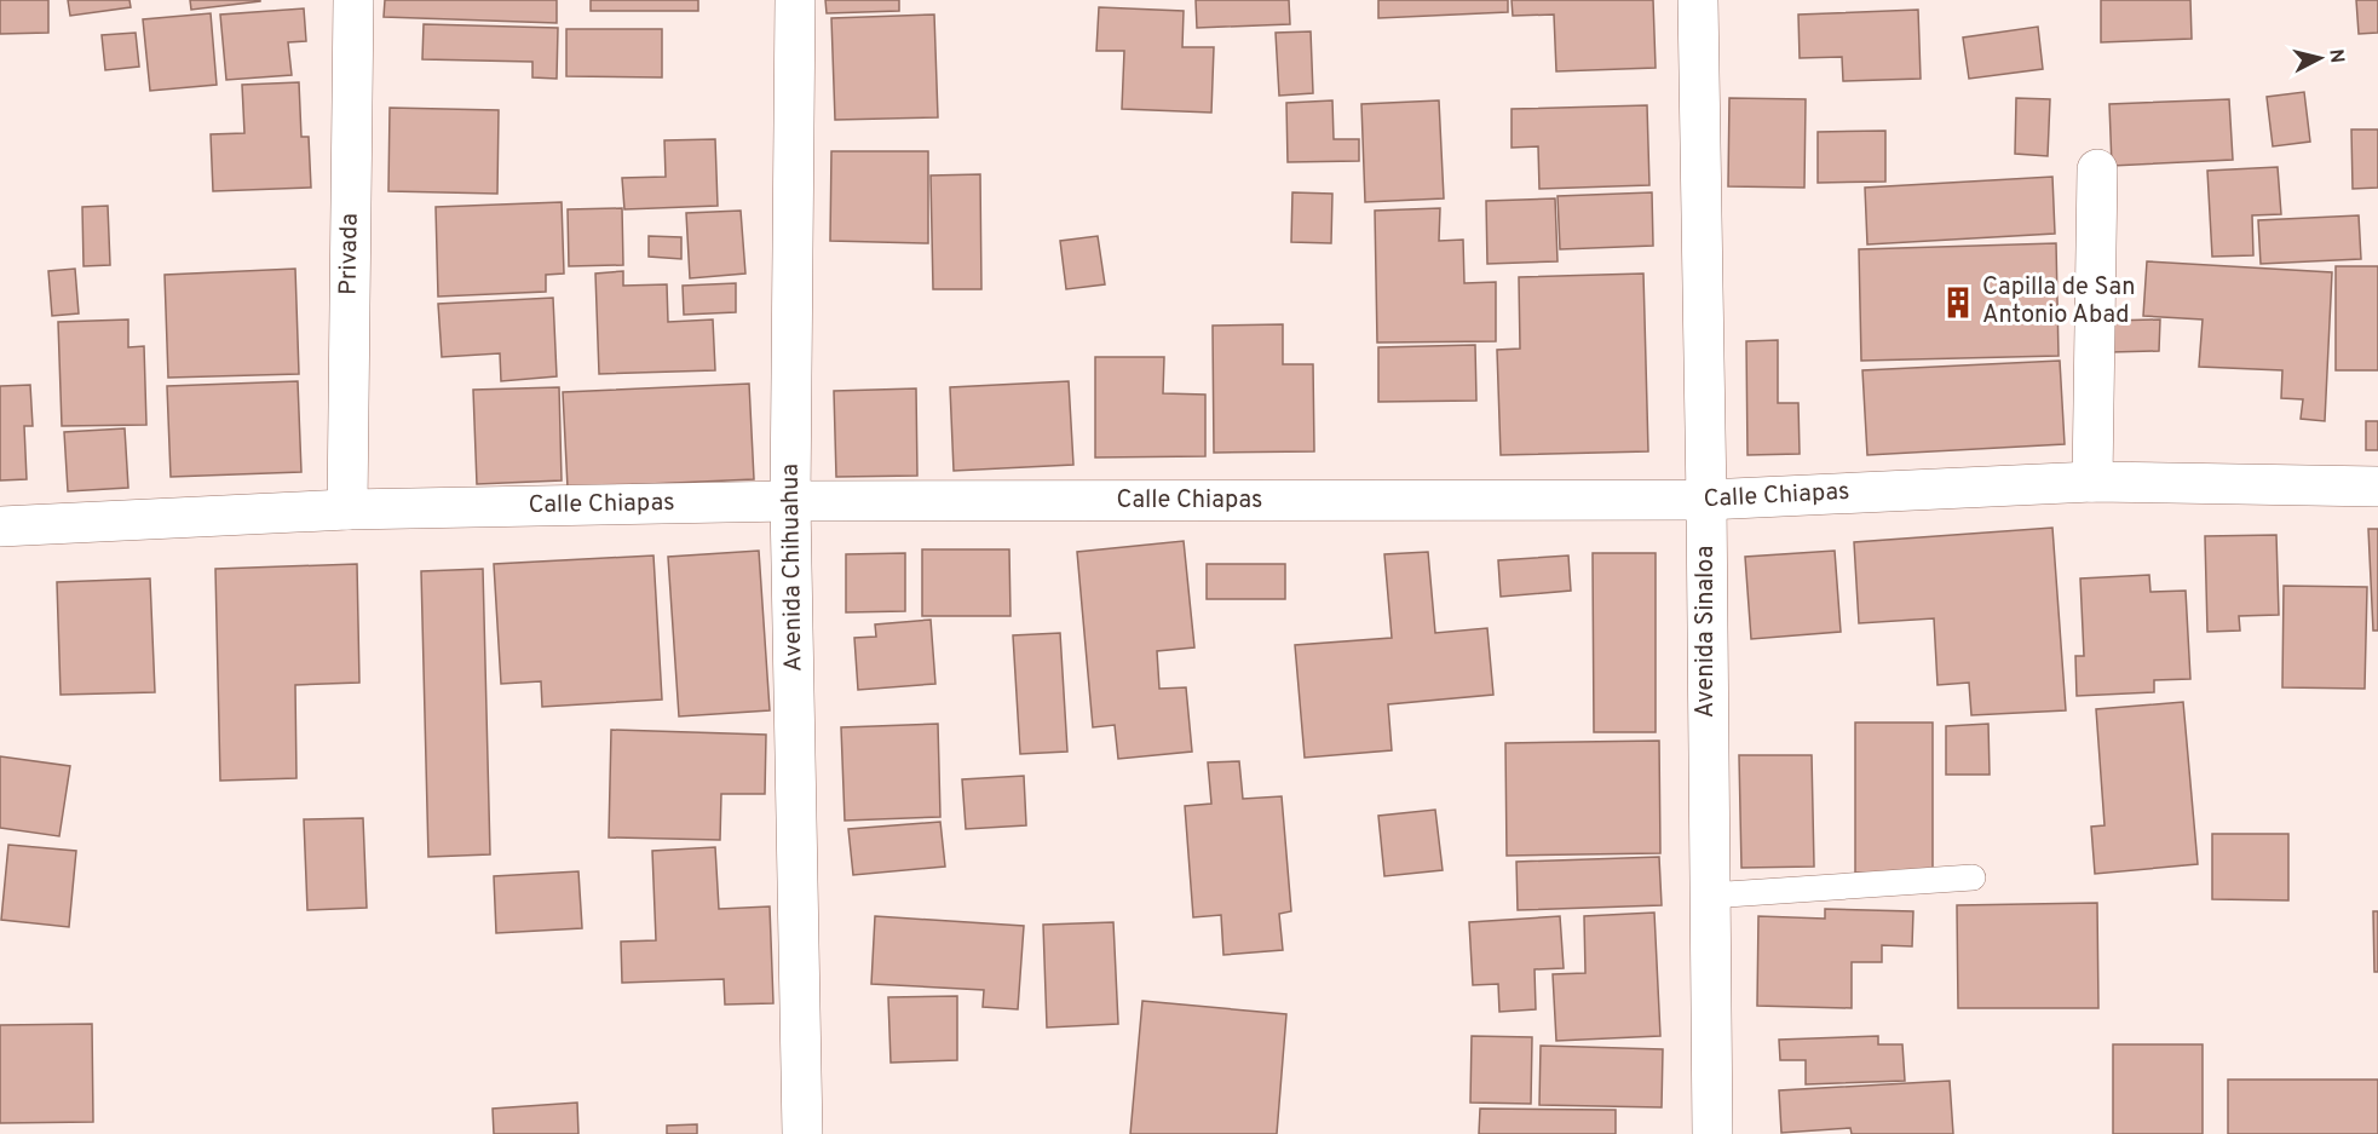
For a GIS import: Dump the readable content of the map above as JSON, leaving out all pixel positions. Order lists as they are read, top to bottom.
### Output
{
  "streets": {
    "street": [
      "Privada",
      "Calle Chiapas",
      "Avenida Chihuahua",
      "Avenida Sinaloa"
    ]
  },
  "crossings": [
    ["Privada", "Calle Chiapas"],
    ["Calle Chiapas", "Avenida Chihuahua"],
    ["Calle Chiapas", "Avenida Sinaloa"]
  ],
  "places": {
    "building": ["Capilla de San Antonio Abad"]
  },
  "north": "right"
}
